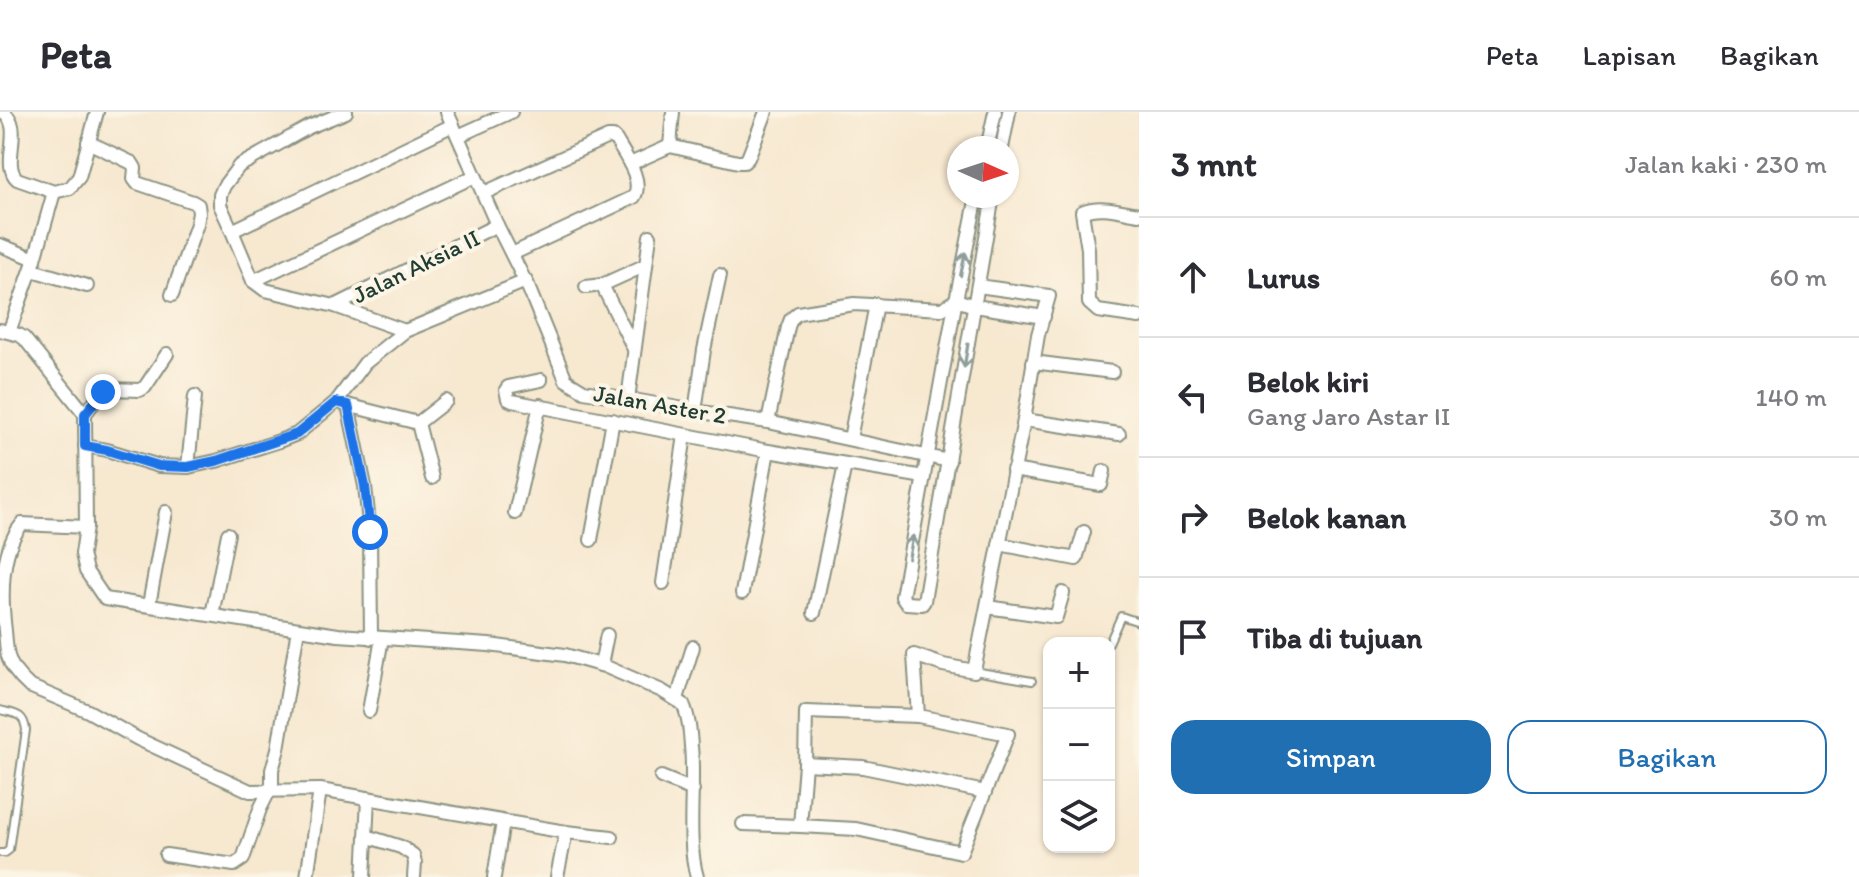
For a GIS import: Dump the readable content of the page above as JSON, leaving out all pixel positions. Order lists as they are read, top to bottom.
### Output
{
  "streets": {
    "street": ["Jalan Aksia II", "Jalan Aster 2"]
  },
  "crossings": [
    ["Jalan Aksia II", "Jalan Aster 2"]
  ],
  "north": "right",
  "page": {
    "header": "Peta",
    "nav": ["Peta", "Lapisan", "Bagikan"],
    "heading": ["3 mnt", "Jalan kaki · 230 m"],
    "list": [
      ["Lurus", "60 m"],
      ["Belok kiri", "Gang Jaro Astar II", "140 m"],
      ["Belok kanan", "30 m"],
      "Tiba di tujuan"
    ],
    "map_buttons": ["+", "−"],
    "buttons": ["Simpan", "Bagikan"]
  }
}
